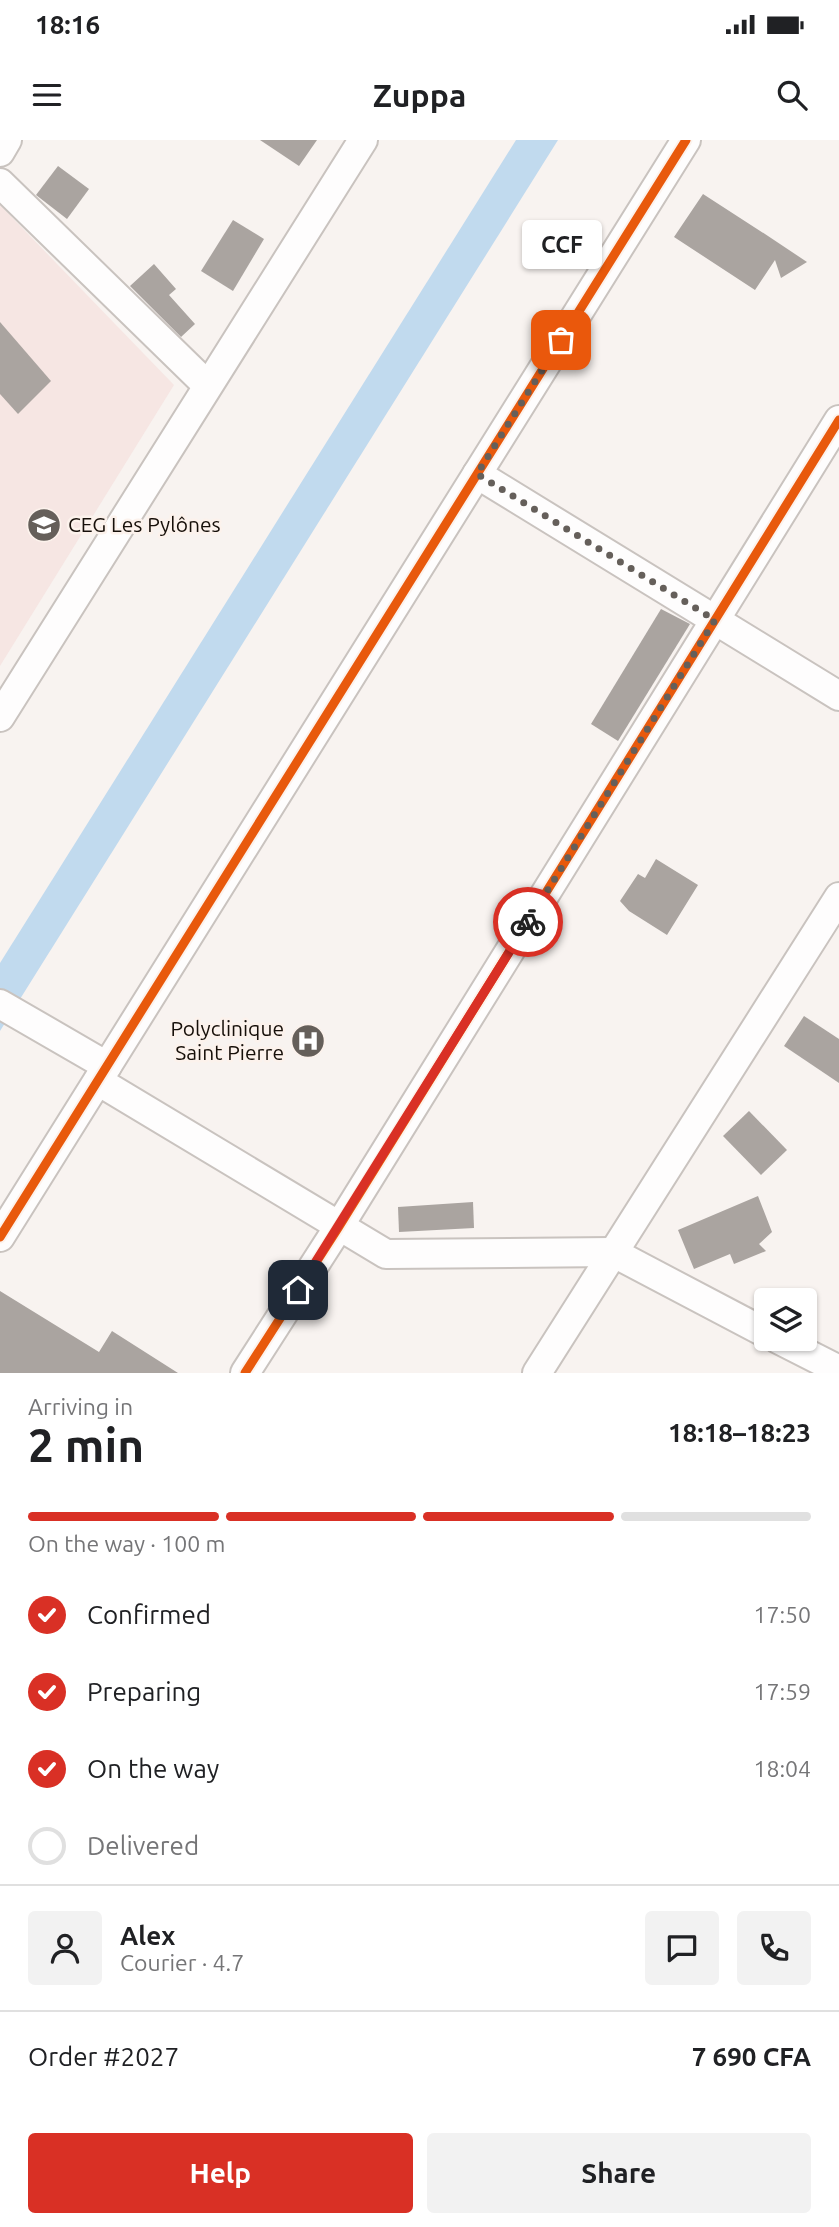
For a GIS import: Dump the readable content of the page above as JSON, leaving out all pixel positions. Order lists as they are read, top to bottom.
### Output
{
  "places": {
    "other": ["CCF"],
    "school or university": ["CEG Les Pylônes"],
    "hospital": ["Polyclinique Saint Pierre"]
  },
  "page": {
    "status": "18:16",
    "header": "Zuppa",
    "bubble": "CCF",
    "heading": ["2 min", "Arriving in", "18:18–18:23"],
    "panel": [
      "Alex",
      "Courier · 4.7",
      "Order #2027",
      "7 690 CFA"
    ],
    "bar": "On the way · 100 m",
    "list": [
      ["Confirmed", "17:50"],
      ["Preparing", "17:59"],
      ["On the way", "18:04"],
      "Delivered"
    ],
    "buttons": ["Help", "Share"]
  }
}
